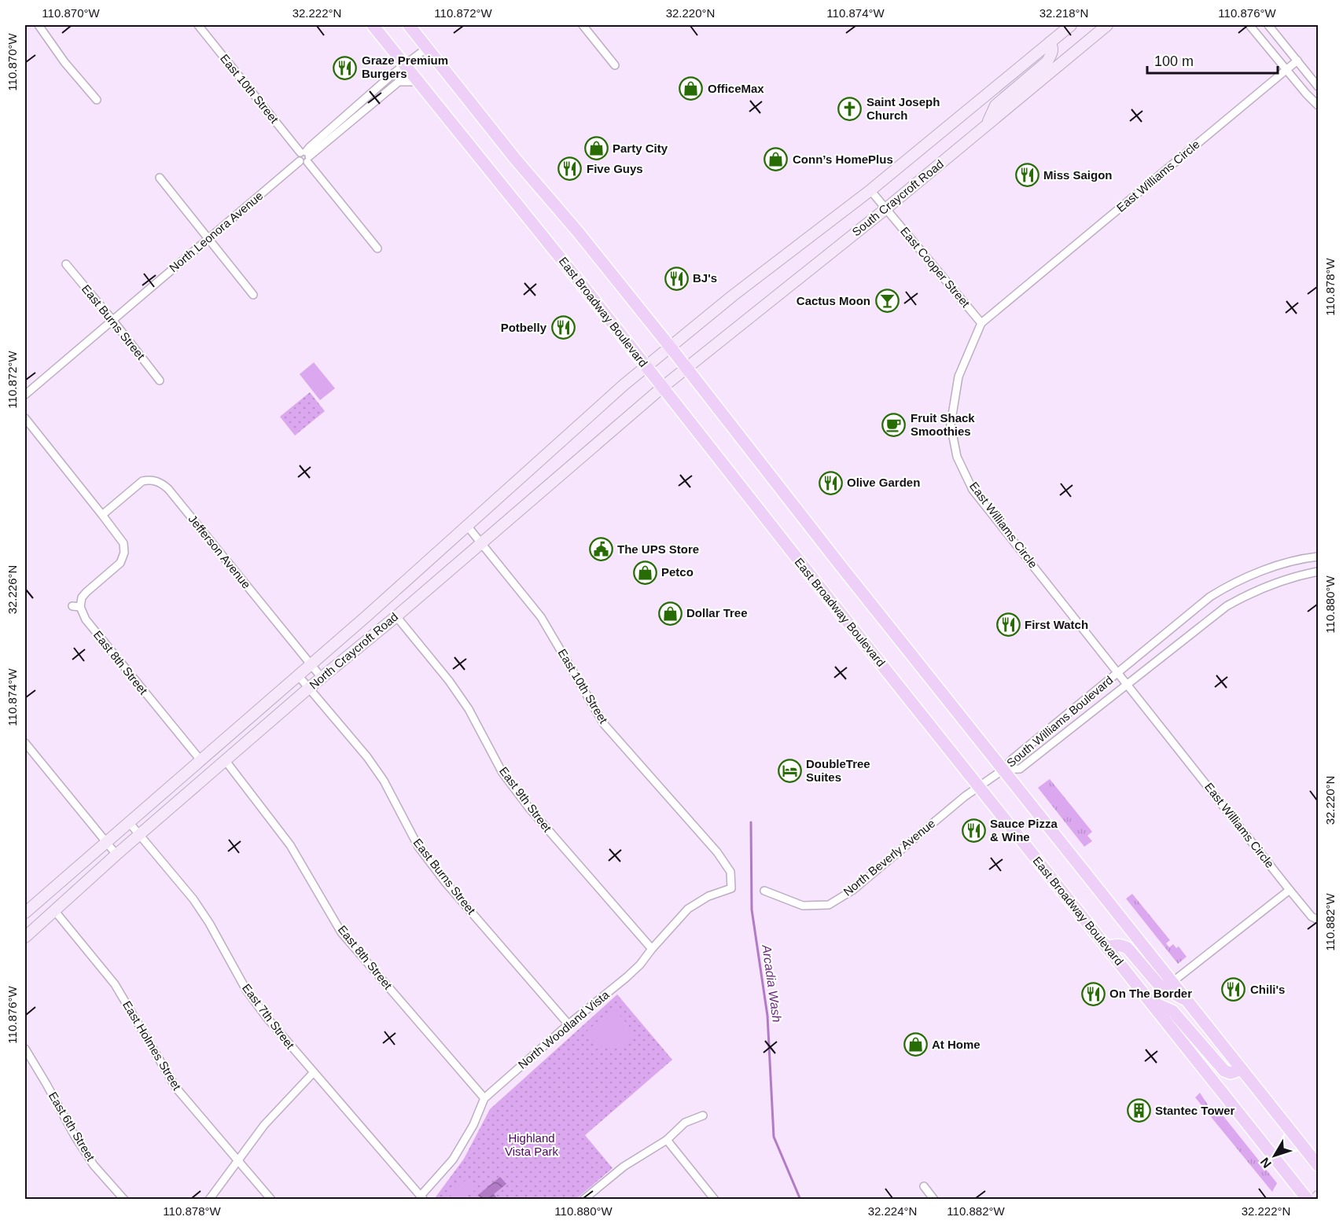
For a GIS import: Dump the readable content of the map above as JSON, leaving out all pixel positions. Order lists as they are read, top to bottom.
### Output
{
  "streets": {
    "main road": ["South Craycroft Road", "East Broadway Boulevard", "North Craycroft Road"],
    "street": [
      "East 10th Street",
      "East Williams Circle",
      "North Leonora Avenue",
      "East Cooper Street",
      "East Burns Street",
      "Jefferson Avenue",
      "East 8th Street",
      "South Williams Boulevard",
      "East 9th Street",
      "North Beverly Avenue",
      "East 7th Street",
      "North Woodland Vista",
      "East Holmes Street",
      "East 6th Street"
    ]
  },
  "crossings": [
    ["East 10th Street", "North Leonora Avenue"],
    ["East 10th Street", "North Craycroft Road"],
    ["East 10th Street", "North Woodland Vista"],
    ["East Williams Circle", "East Cooper Street"],
    ["East Williams Circle", "South Williams Boulevard"],
    ["South Craycroft Road", "East Cooper Street"],
    ["South Craycroft Road", "North Craycroft Road"],
    ["North Leonora Avenue", "East Broadway Boulevard"],
    ["North Leonora Avenue", "East Burns Street"],
    ["East Broadway Boulevard", "North Craycroft Road"],
    ["East Broadway Boulevard", "North Beverly Avenue"],
    ["East Burns Street", "North Craycroft Road"],
    ["East Burns Street", "North Woodland Vista"],
    ["Jefferson Avenue", "North Craycroft Road"],
    ["Jefferson Avenue", "East 8th Street"],
    ["North Craycroft Road", "East 8th Street"],
    ["North Craycroft Road", "East 9th Street"],
    ["North Craycroft Road", "East 7th Street"],
    ["North Craycroft Road", "East Holmes Street"],
    ["East 8th Street", "North Woodland Vista"],
    ["South Williams Boulevard", "North Beverly Avenue"],
    ["East 9th Street", "North Woodland Vista"],
    ["East 7th Street", "North Woodland Vista"]
  ],
  "water": ["Arcadia Wash"],
  "parks": ["Highland Vista Park"],
  "places": {
    "restaurant": [
      "Graze Premium Burgers",
      "Five Guys",
      "Miss Saigon",
      "BJ's",
      "Potbelly",
      "Olive Garden",
      "First Watch",
      "Sauce Pizza & Wine",
      "Chili's",
      "On The Border"
    ],
    "shop": [
      "OfficeMax",
      "Party City",
      "Conn’s HomePlus",
      "Petco",
      "Dollar Tree",
      "At Home"
    ],
    "church": ["Saint Joseph Church"],
    "bar": ["Cactus Moon"],
    "cafe": ["Fruit Shack Smoothies"],
    "public building": ["The UPS Store"],
    "hotel": ["DoubleTree Suites"],
    "building": ["Stantec Tower"]
  },
  "scale_bar": "100 m",
  "north": "bottom left",
  "coordinates": [
    "110.870°W",
    "32.222°N",
    "110.872°W",
    "32.220°N",
    "110.874°W",
    "32.218°N",
    "110.876°W",
    "110.878°W",
    "32.226°N",
    "110.880°W",
    "110.882°W",
    "32.224°N"
  ]
}
